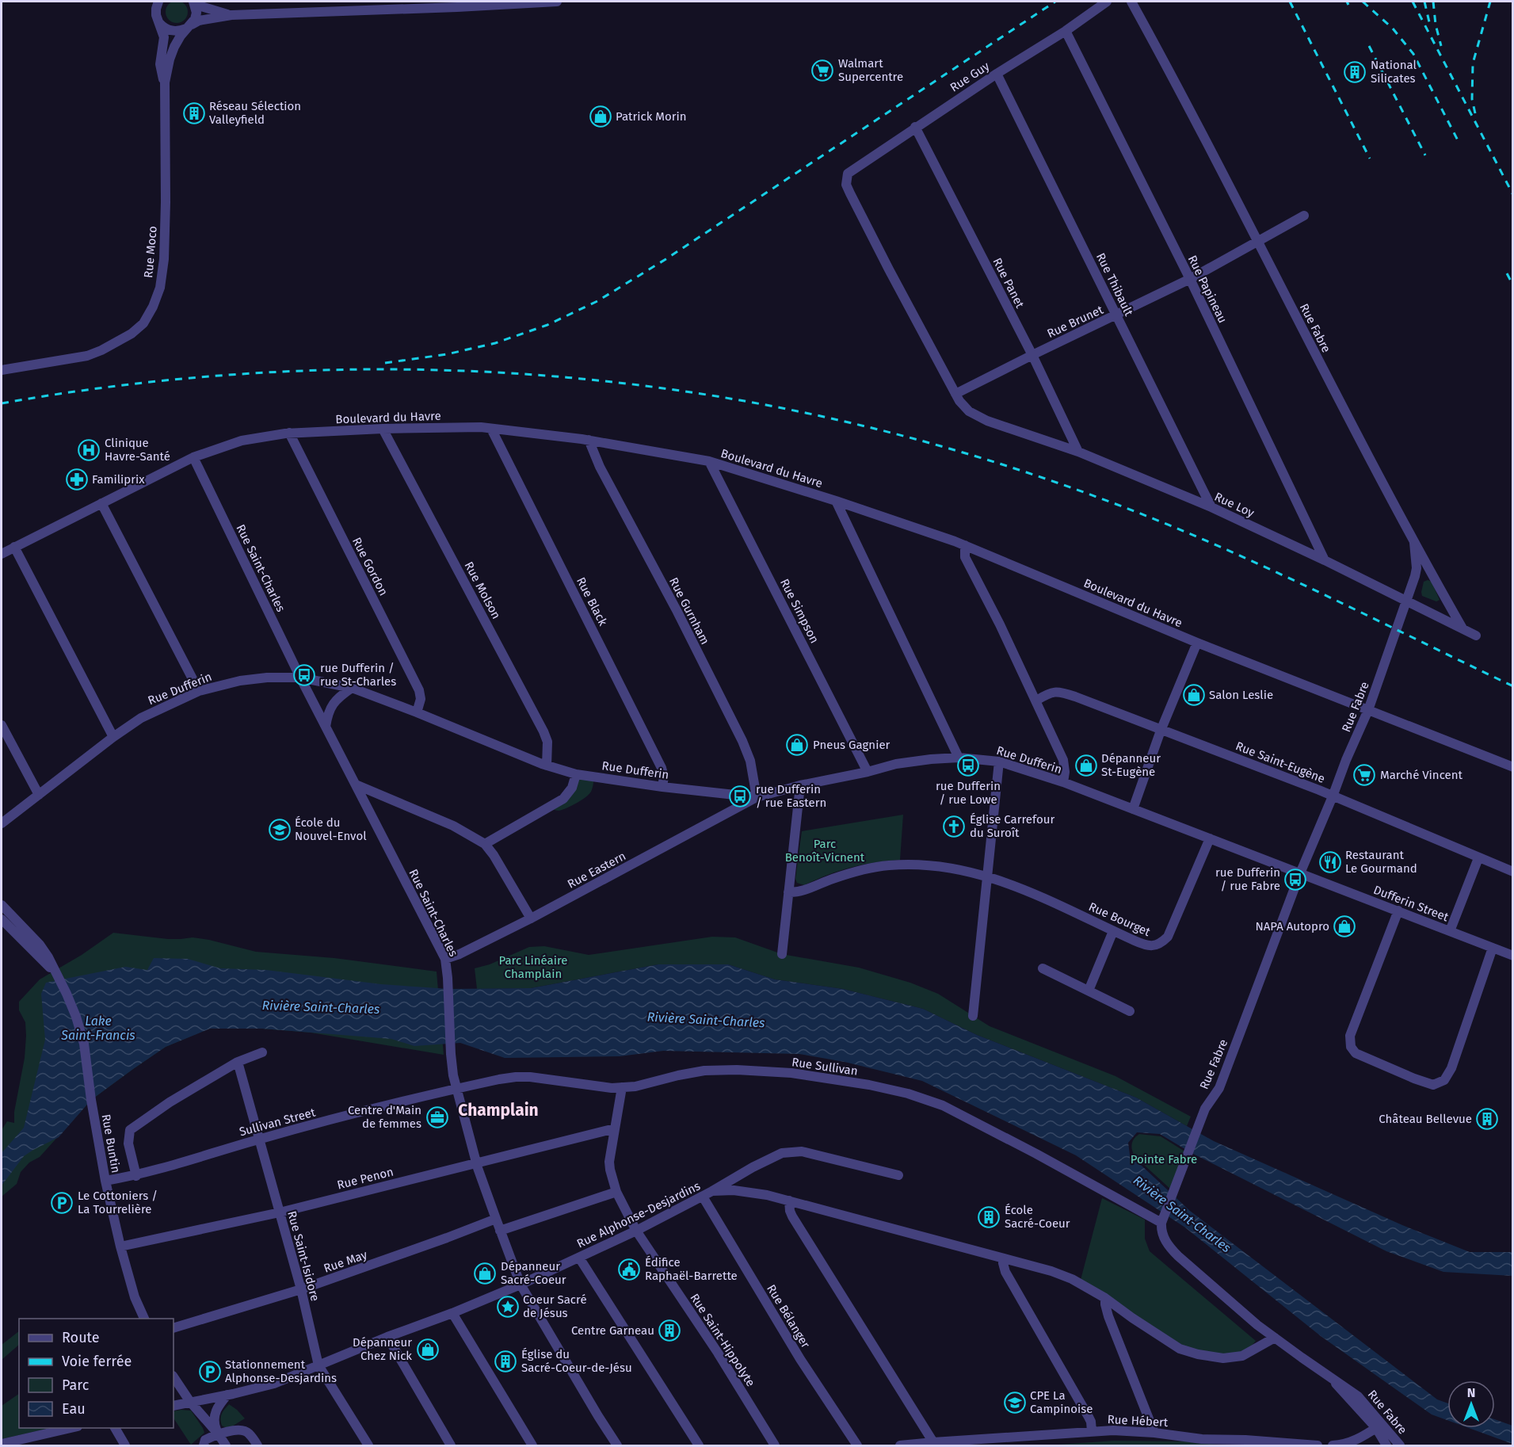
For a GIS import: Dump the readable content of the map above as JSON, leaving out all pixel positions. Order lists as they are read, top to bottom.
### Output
{
  "streets": {
    "street": [
      "Rue Guy",
      "Rue Moco",
      "Rue Panet",
      "Rue Thibault",
      "Rue Papineau",
      "Rue Brunet",
      "Rue Fabre",
      "Boulevard du Havre",
      "Rue Loy",
      "Rue Gordon",
      "Rue Saint-Charles",
      "Rue Molson",
      "Rue Black",
      "Rue Gurnham",
      "Rue Simpson",
      "Rue Dufferin",
      "Rue Saint-Eugène",
      "Rue Eastern",
      "Dufferin Street",
      "Rue Bourget",
      "Rue Sullivan",
      "Sullivan Street",
      "Rue Buntin",
      "Rue Penon",
      "Rue Alphonse-Desjardins",
      "Rue Saint-Isidore",
      "Rue May",
      "Rue Bélanger",
      "Rue Saint-Hippolyte",
      "Rue Hébert"
    ]
  },
  "crossings": [
    ["Rue Guy", "Rue Panet"],
    ["Rue Guy", "Rue Thibault"],
    ["Rue Guy", "Rue Papineau"],
    ["Rue Guy", "Rue Loy"],
    ["Rue Panet", "Rue Brunet"],
    ["Rue Panet", "Rue Loy"],
    ["Rue Thibault", "Rue Brunet"],
    ["Rue Thibault", "Rue Loy"],
    ["Rue Papineau", "Rue Brunet"],
    ["Rue Papineau", "Rue Loy"],
    ["Rue Brunet", "Rue Fabre"],
    ["Rue Brunet", "Rue Loy"],
    ["Rue Fabre", "Boulevard du Havre"],
    ["Rue Fabre", "Rue Loy"],
    ["Rue Fabre", "Rue Dufferin"],
    ["Rue Fabre", "Rue Saint-Eugène"],
    ["Rue Fabre", "Dufferin Street"],
    ["Rue Fabre", "Rue Sullivan"],
    ["Rue Fabre", "Rue Alphonse-Desjardins"],
    ["Boulevard du Havre", "Rue Gordon"],
    ["Boulevard du Havre", "Rue Saint-Charles"],
    ["Boulevard du Havre", "Rue Molson"],
    ["Boulevard du Havre", "Rue Black"],
    ["Boulevard du Havre", "Rue Gurnham"],
    ["Boulevard du Havre", "Rue Simpson"],
    ["Rue Gordon", "Rue Dufferin"],
    ["Rue Saint-Charles", "Rue Dufferin"],
    ["Rue Saint-Charles", "Rue Eastern"],
    ["Rue Saint-Charles", "Rue Sullivan"],
    ["Rue Saint-Charles", "Sullivan Street"],
    ["Rue Saint-Charles", "Rue Penon"],
    ["Rue Saint-Charles", "Rue Alphonse-Desjardins"],
    ["Rue Saint-Charles", "Rue May"],
    ["Rue Molson", "Rue Dufferin"],
    ["Rue Black", "Rue Dufferin"],
    ["Rue Gurnham", "Rue Dufferin"],
    ["Rue Gurnham", "Rue Eastern"],
    ["Rue Simpson", "Rue Dufferin"],
    ["Rue Dufferin", "Rue Eastern"],
    ["Rue Dufferin", "Dufferin Street"],
    ["Rue Dufferin", "Rue Bourget"],
    ["Rue Sullivan", "Sullivan Street"],
    ["Rue Sullivan", "Rue Saint-Hippolyte"],
    ["Sullivan Street", "Rue Buntin"],
    ["Sullivan Street", "Rue Saint-Isidore"],
    ["Rue Buntin", "Rue Penon"],
    ["Rue Penon", "Rue Saint-Isidore"],
    ["Rue Penon", "Rue Saint-Hippolyte"],
    ["Rue Alphonse-Desjardins", "Rue Saint-Isidore"],
    ["Rue Alphonse-Desjardins", "Rue Bélanger"],
    ["Rue Alphonse-Desjardins", "Rue Saint-Hippolyte"],
    ["Rue Saint-Isidore", "Rue May"]
  ],
  "districts": ["Champlain"],
  "water": ["Rivière Saint-Charles", "Lake Saint-Francis"],
  "parks": ["Parc Benoît-Vicnent", "Parc Linéaire Champlain", "Pointe Fabre"],
  "places": {
    "supermarket": ["Walmart Supercentre", "Marché Vincent"],
    "building": [
      "National Silicates",
      "Réseau Sélection Valleyfield",
      "Château Bellevue",
      "École Sacré-Coeur",
      "Centre Garneau",
      "Église du Sacré-Coeur-de-Jésu"
    ],
    "shop": [
      "Patrick Morin",
      "Salon Leslie",
      "Pneus Gagnier",
      "Dépanneur St-Eugène",
      "NAPA Autopro",
      "Dépanneur Sacré-Coeur",
      "Dépanneur Chez Nick"
    ],
    "hospital": ["Clinique Havre-Santé"],
    "pharmacy": ["Familiprix"],
    "bus stop": [
      "rue Dufferin / rue St-Charles",
      "rue Dufferin / rue Lowe",
      "rue Dufferin / rue Eastern",
      "rue Dufferin / rue Fabre"
    ],
    "church": ["Église Carrefour du Suroît"],
    "school or university": ["École du Nouvel-Envol", "CPE La Campinoise"],
    "restaurant": ["Restaurant Le Gourmand"],
    "office": ["Centre d'Main de femmes"],
    "parking": ["Le Cottoniers / La Tourrelière", "Stationnement Alphonse-Desjardins"],
    "public building": ["Édifice Raphaël-Barrette"],
    "place": ["Coeur Sacré de Jésus"]
  },
  "legend": [
    "Route",
    "Voie ferrée",
    "Parc",
    "Eau"
  ],
  "north": "top"
}
